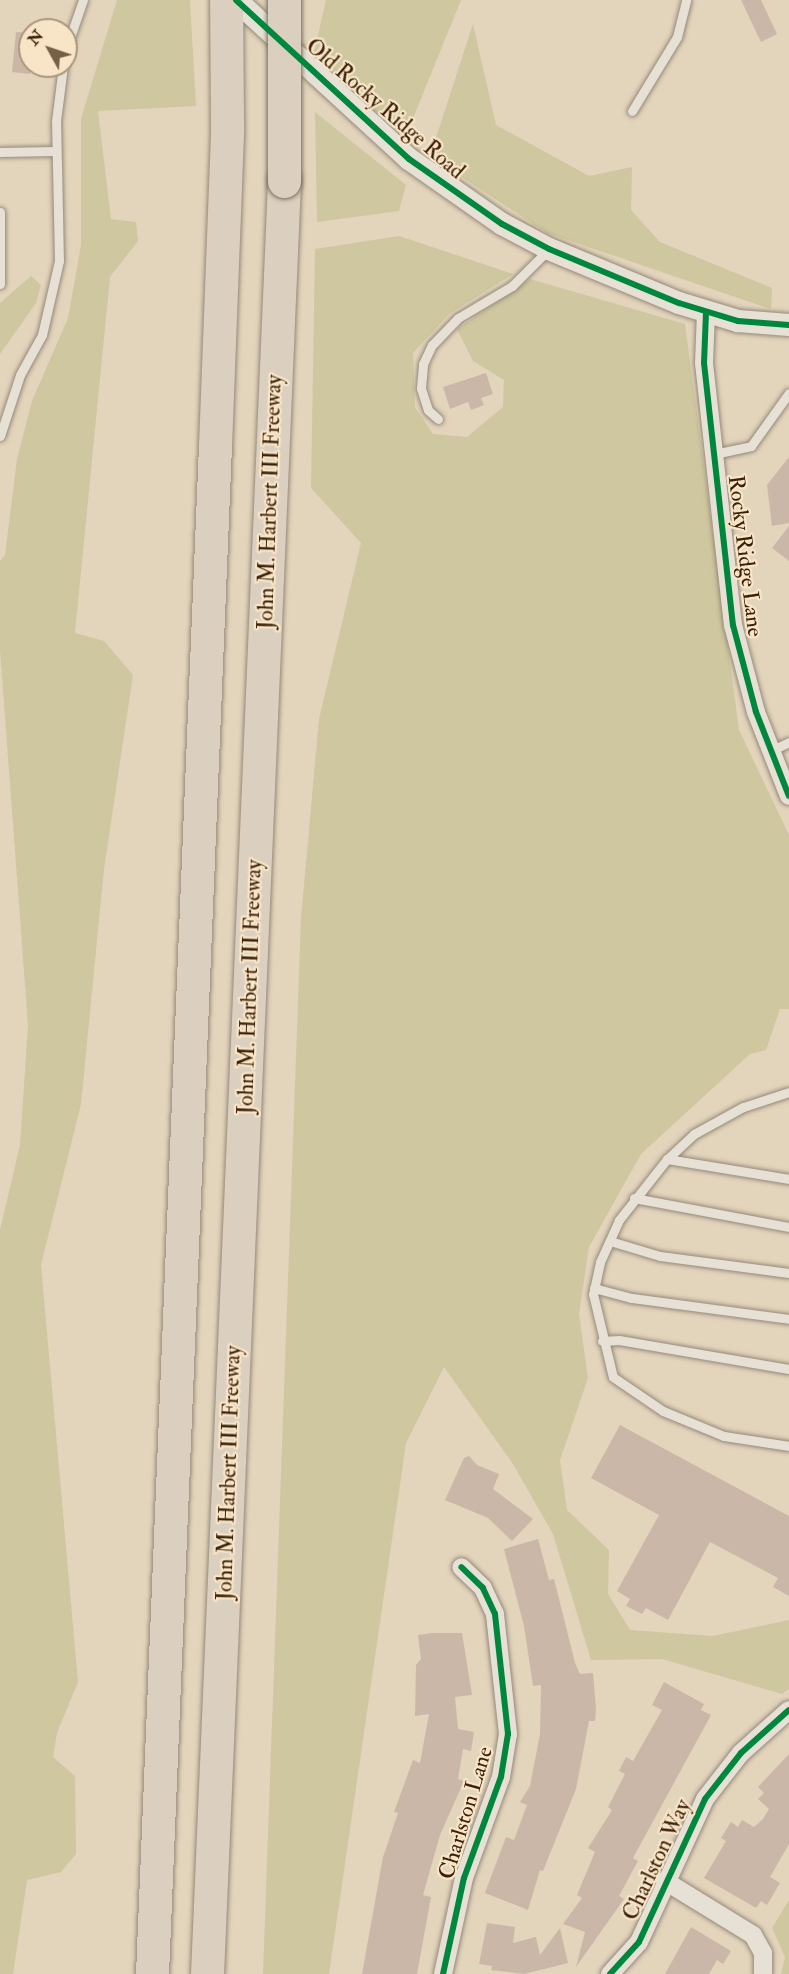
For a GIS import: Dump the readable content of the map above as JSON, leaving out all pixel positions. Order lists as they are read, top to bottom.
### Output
{
  "streets": {
    "highway": ["John M. Harbert III Freeway"],
    "street": [
      "Old Rocky Ridge Road",
      "Rocky Ridge Lane",
      "Charlston Lane",
      "Charlston Way"
    ]
  },
  "crossings": [
    ["Old Rocky Ridge Road", "Rocky Ridge Lane"]
  ],
  "north": "top left"
}
